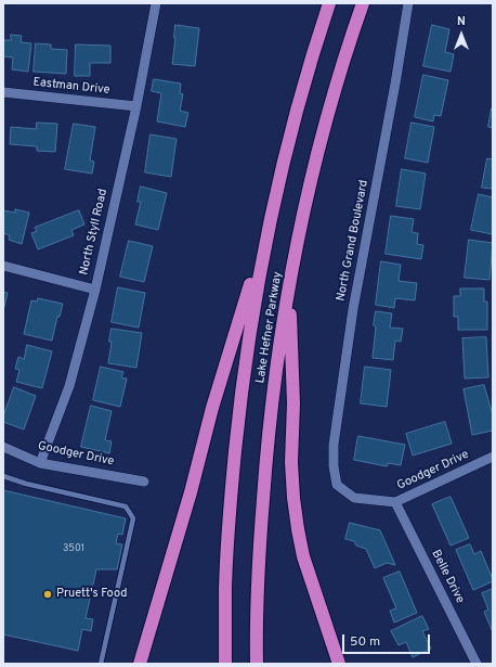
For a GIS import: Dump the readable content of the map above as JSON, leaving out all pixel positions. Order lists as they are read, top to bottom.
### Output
{
  "streets": {
    "highway": ["Lake Hefner Parkway"],
    "street": [
      "Eastman Drive",
      "North Styll Road",
      "North Grand Boulevard",
      "Goodger Drive",
      "Belle Drive"
    ]
  },
  "crossings": [
    ["Eastman Drive", "North Styll Road"],
    ["North Styll Road", "Goodger Drive"],
    ["North Grand Boulevard", "Goodger Drive"],
    ["Goodger Drive", "Belle Drive"]
  ],
  "places": ["Pruett's Food"],
  "house_numbers": ["3501"],
  "scale_bar": "50 m",
  "north": "top"
}
